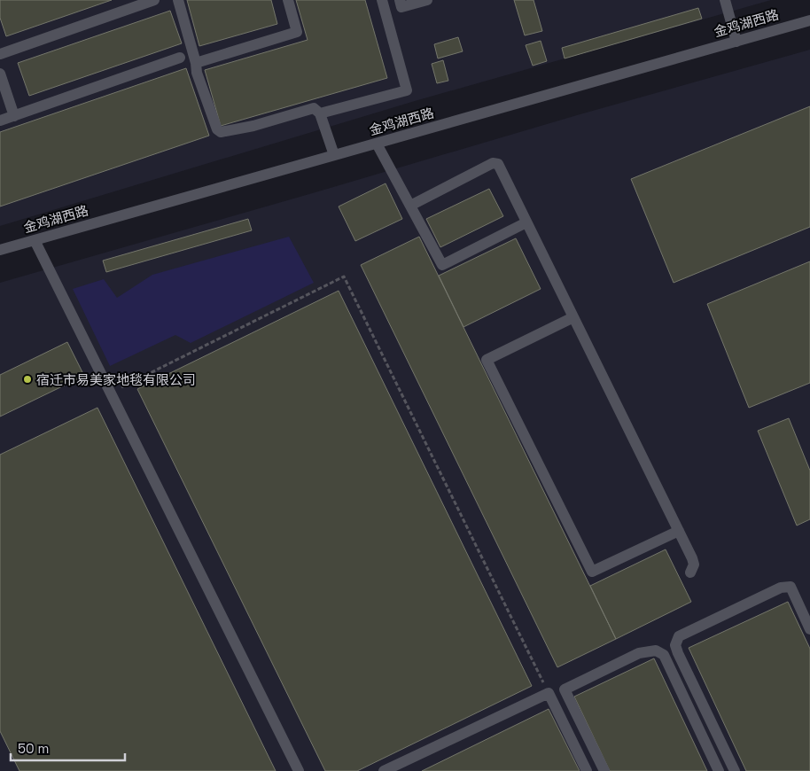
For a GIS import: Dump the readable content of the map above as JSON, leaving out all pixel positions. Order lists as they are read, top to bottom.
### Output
{
  "streets": {
    "street": ["金鸡湖西路"]
  },
  "places": ["宿迁市易美家地毯有限公司"],
  "scale_bar": "50 m"
}
